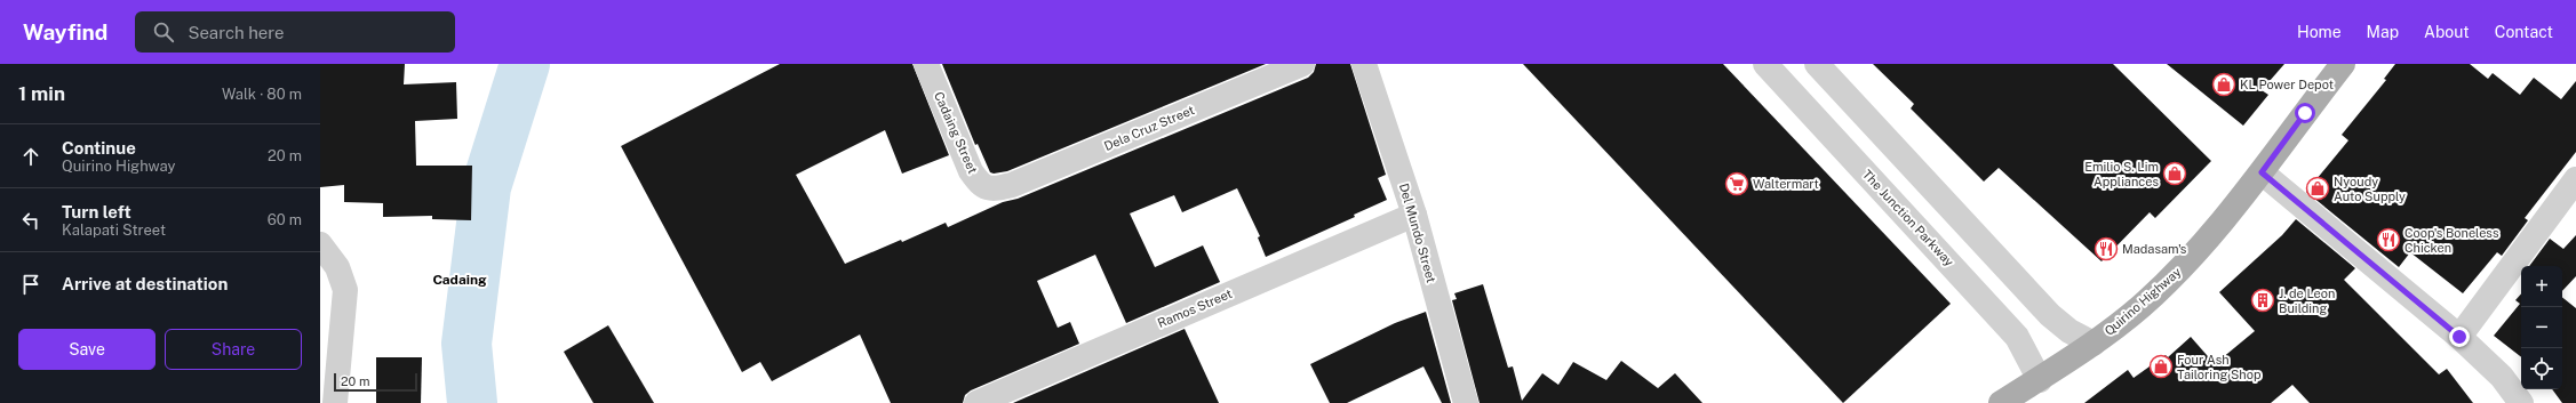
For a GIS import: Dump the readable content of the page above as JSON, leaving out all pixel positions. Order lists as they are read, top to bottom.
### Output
{
  "streets": {
    "main road": ["Quirino Highway"],
    "street": [
      "Dela Cruz Street",
      "Cadaing Street",
      "The Junction Parkway",
      "Del Mundo Street",
      "Ramos Street"
    ]
  },
  "crossings": [
    ["Dela Cruz Street", "Cadaing Street"],
    ["The Junction Parkway", "Quirino Highway"],
    ["Del Mundo Street", "Ramos Street"]
  ],
  "districts": ["Cadaing"],
  "places": {
    "shop": [
      "KL Power Depot",
      "Emilio S. Lim Appliances",
      "Nyoudy Auto Supply",
      "Four Ash Tailoring Shop"
    ],
    "supermarket": ["Waltermart"],
    "restaurant": ["Coop's Boneless Chicken", "Madasam's"],
    "building": ["J. de Leon Building"]
  },
  "scale_bar": "20 m",
  "page": {
    "header": "Wayfind",
    "search": "Search here",
    "nav": [
      "Home",
      "Map",
      "About",
      "Contact"
    ],
    "heading": ["1 min", "Walk · 80 m"],
    "list": [
      ["Continue", "Quirino Highway", "20 m"],
      ["Turn left", "Kalapati Street", "60 m"],
      "Arrive at destination"
    ],
    "map_buttons": ["+", "−"],
    "buttons": ["Save", "Share"],
    "scale": "20 m"
  }
}
